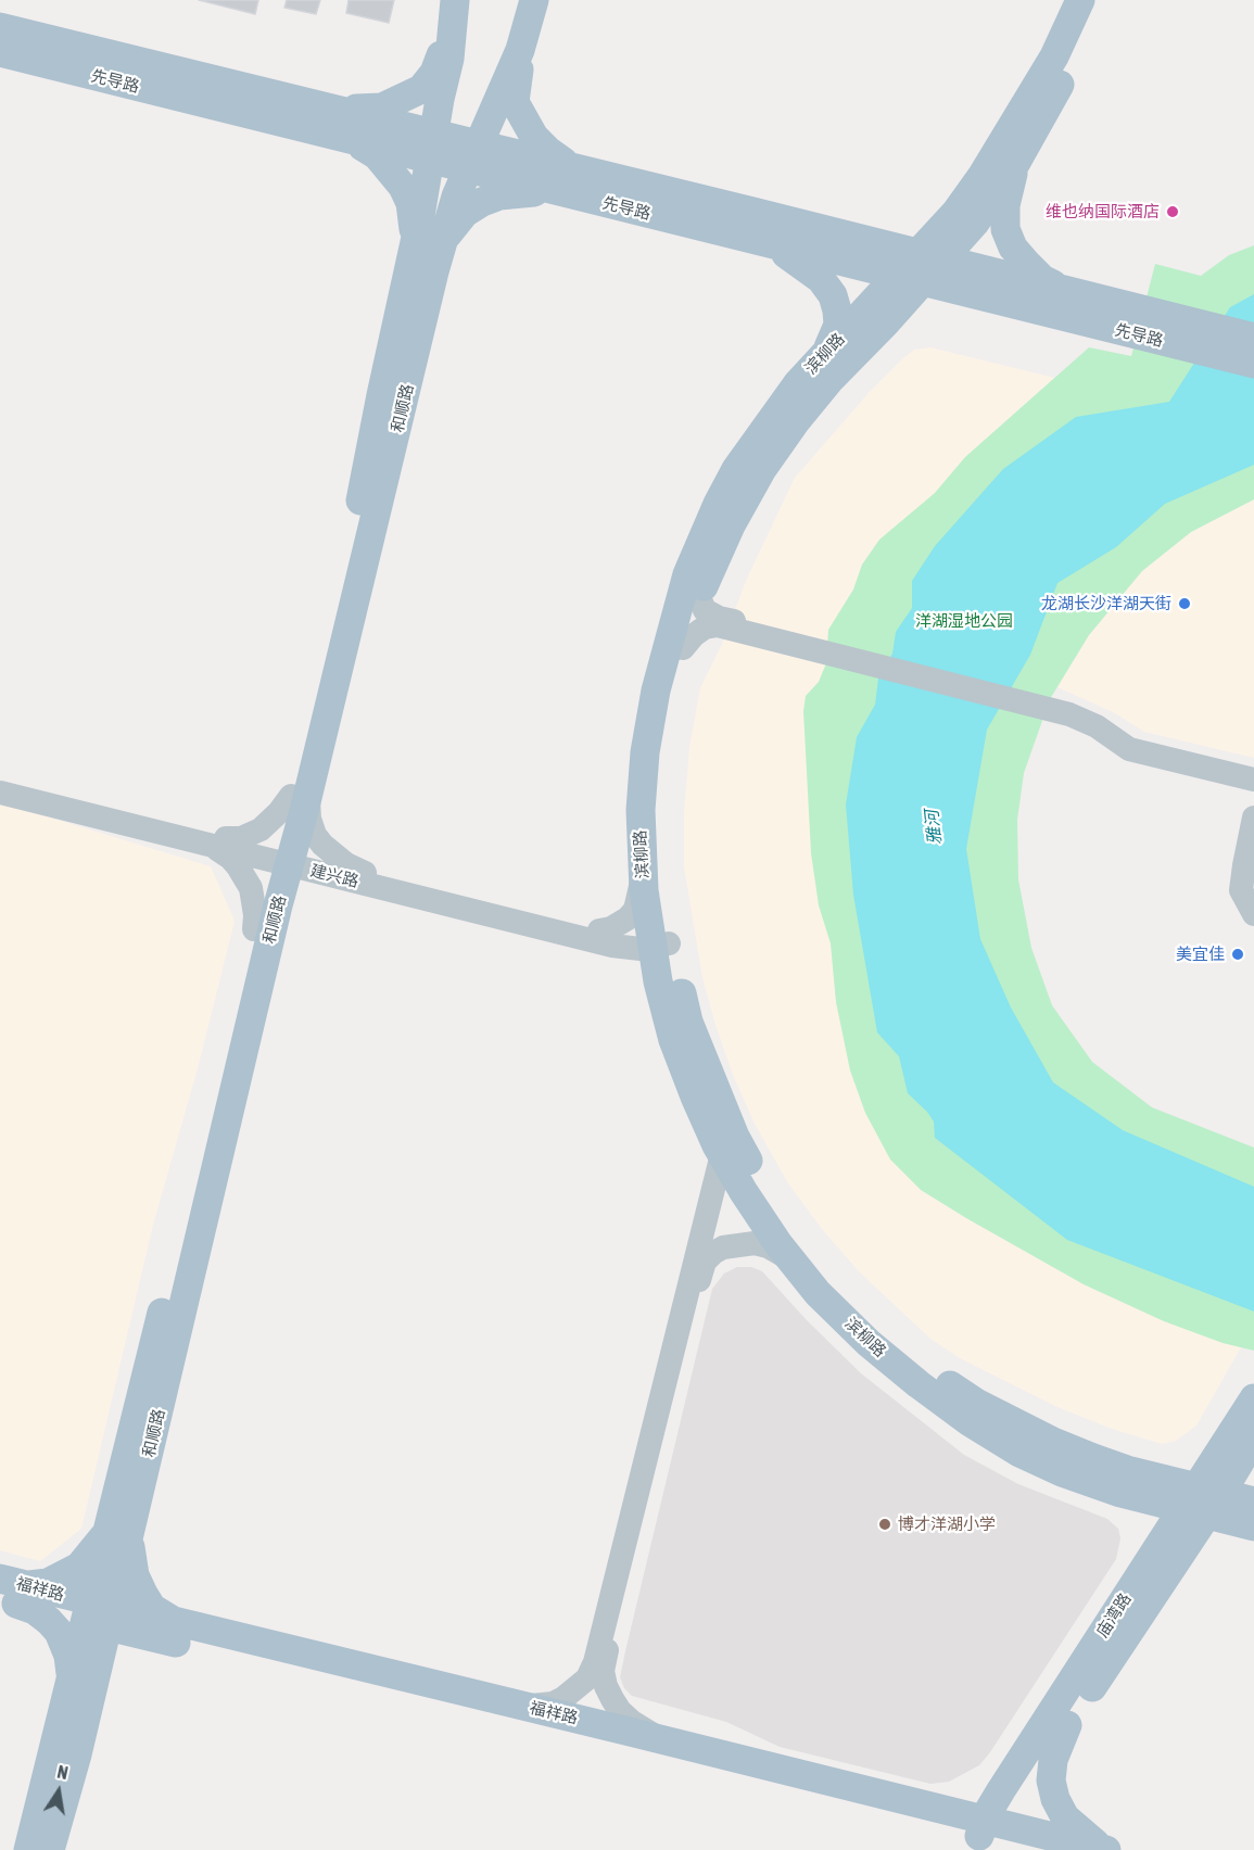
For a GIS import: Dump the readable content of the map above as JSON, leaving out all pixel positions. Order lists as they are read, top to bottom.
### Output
{
  "streets": {
    "main road": [
      "先导路",
      "滨柳路",
      "和顺路",
      "福祥路",
      "庙湾路"
    ],
    "street": ["建兴路"]
  },
  "crossings": [
    ["先导路", "滨柳路"],
    ["先导路", "和顺路"],
    ["滨柳路", "庙湾路"],
    ["和顺路", "建兴路"],
    ["和顺路", "福祥路"],
    ["福祥路", "庙湾路"]
  ],
  "water": ["雅河"],
  "parks": ["洋湖湿地公园"],
  "places": [
    "维也纳国际酒店",
    "龙湖长沙洋湖天街",
    "美宜佳",
    "博才洋湖小学"
  ],
  "north": "top"
}
